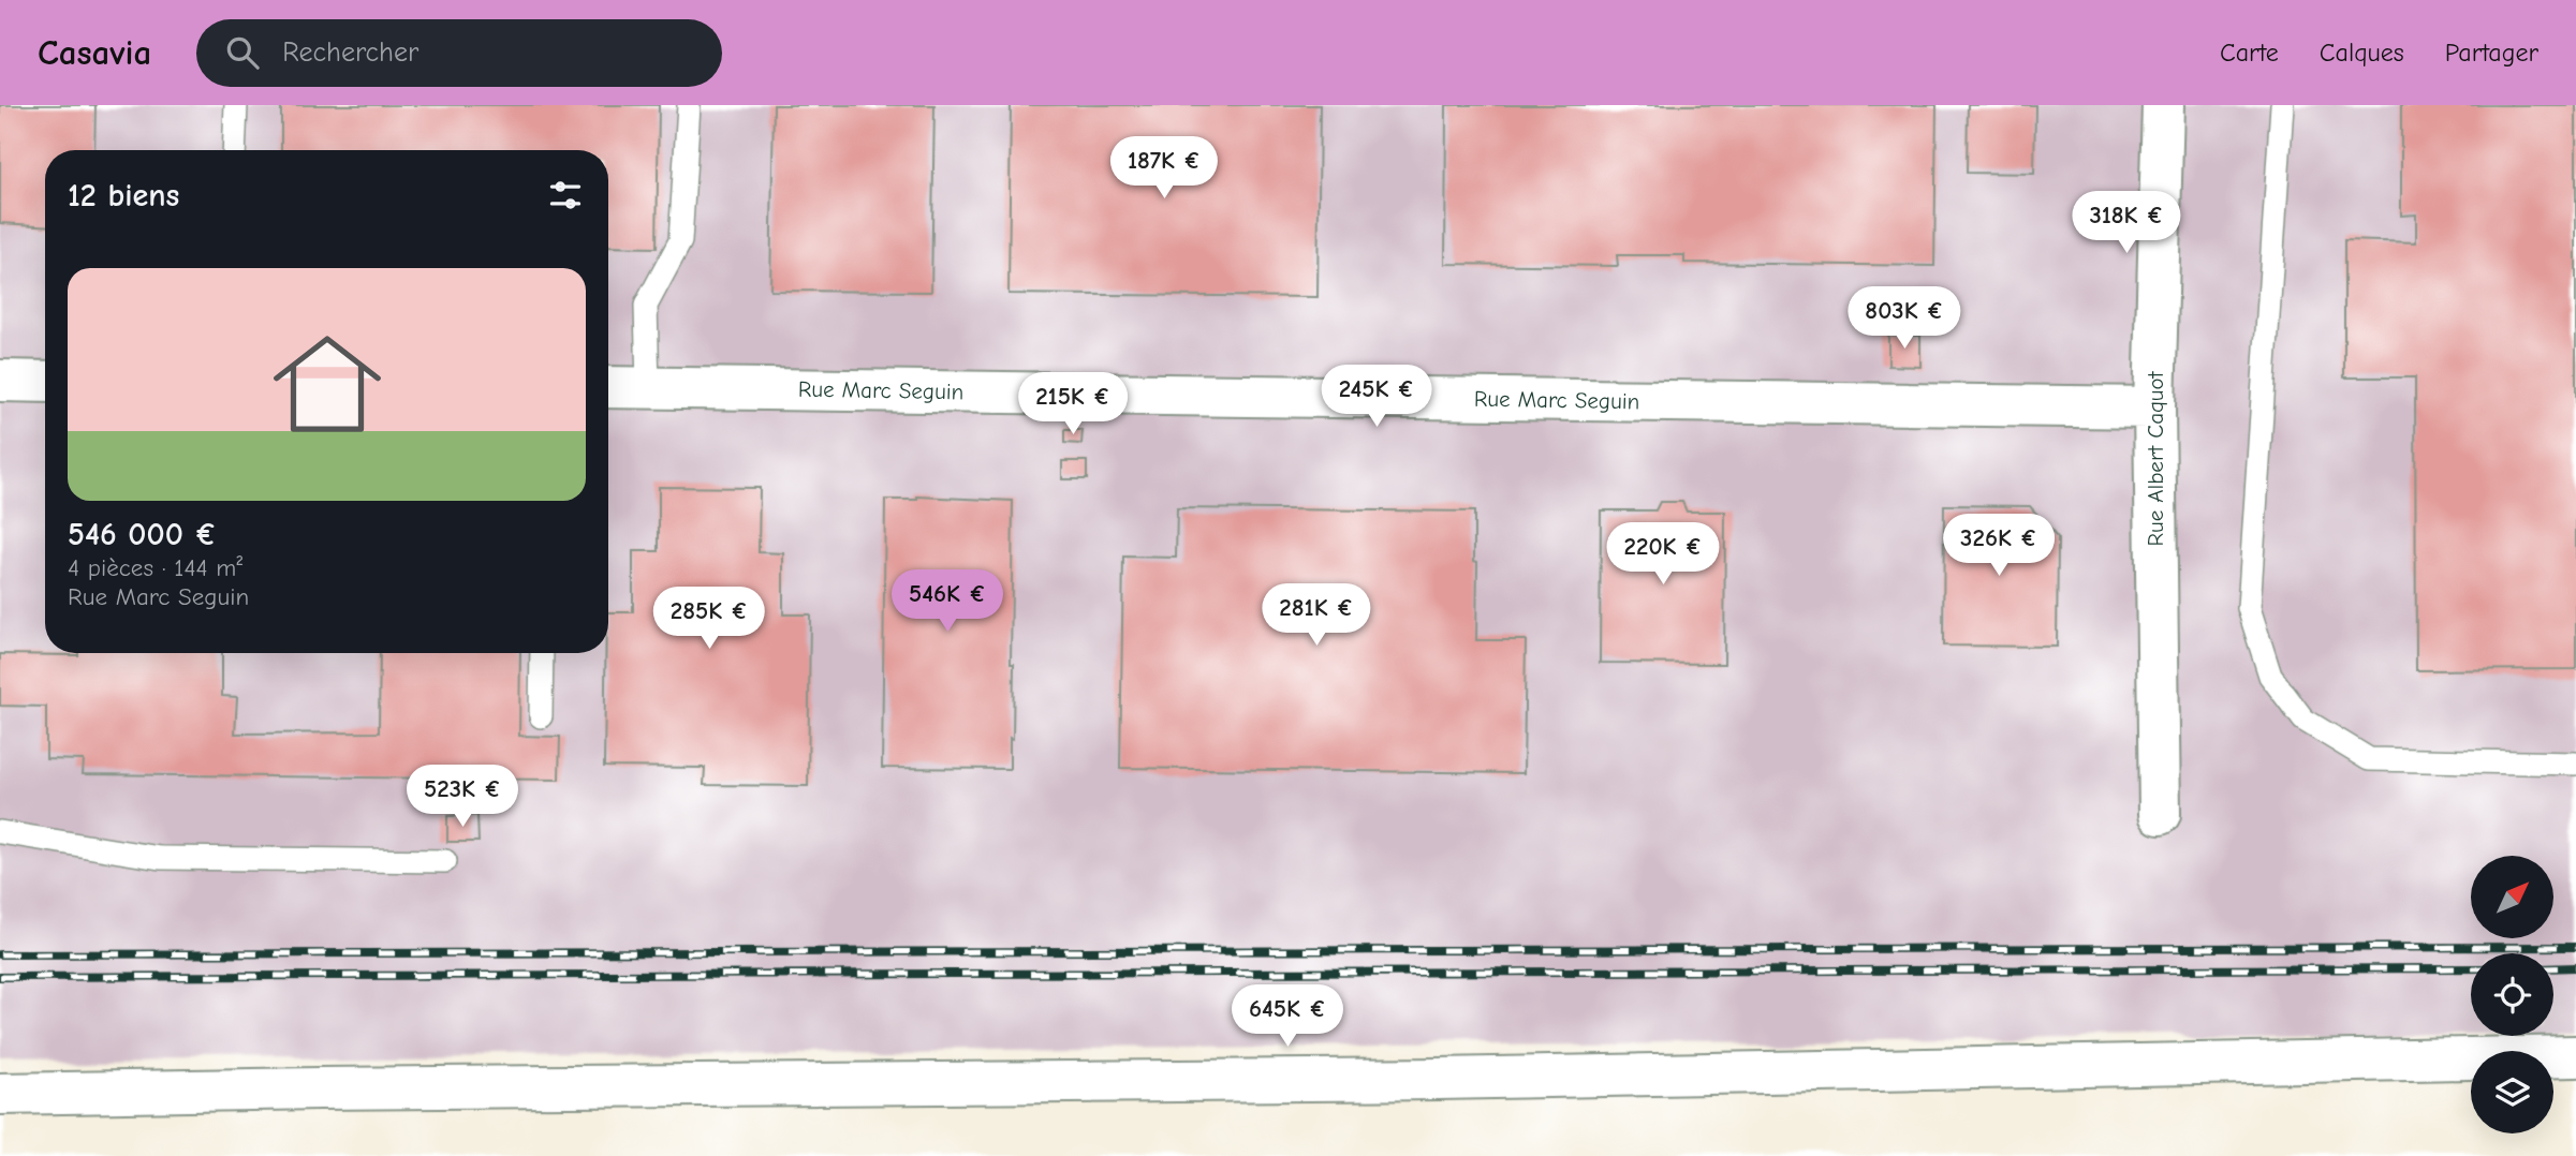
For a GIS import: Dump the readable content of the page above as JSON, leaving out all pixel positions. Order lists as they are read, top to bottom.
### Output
{
  "streets": {
    "street": ["Rue Marc Seguin", "Rue Albert Caquot"]
  },
  "crossings": [
    ["Rue Marc Seguin", "Rue Albert Caquot"]
  ],
  "north": "top right",
  "page": {
    "header": "Casavia",
    "search": "Rechercher",
    "nav": ["Carte", "Calques", "Partager"],
    "price": [
      "187K €",
      "318K €",
      "803K €",
      "245K €",
      "215K €",
      "326K €",
      "220K €",
      "546K €",
      "281K €",
      "285K €",
      "523K €",
      "645K €"
    ],
    "heading": "12 biens",
    "list": [
      {
        "name": "546 000 €",
        "note": "4 pièces · 144 m² · Rue Marc Seguin"
      }
    ]
  }
}
